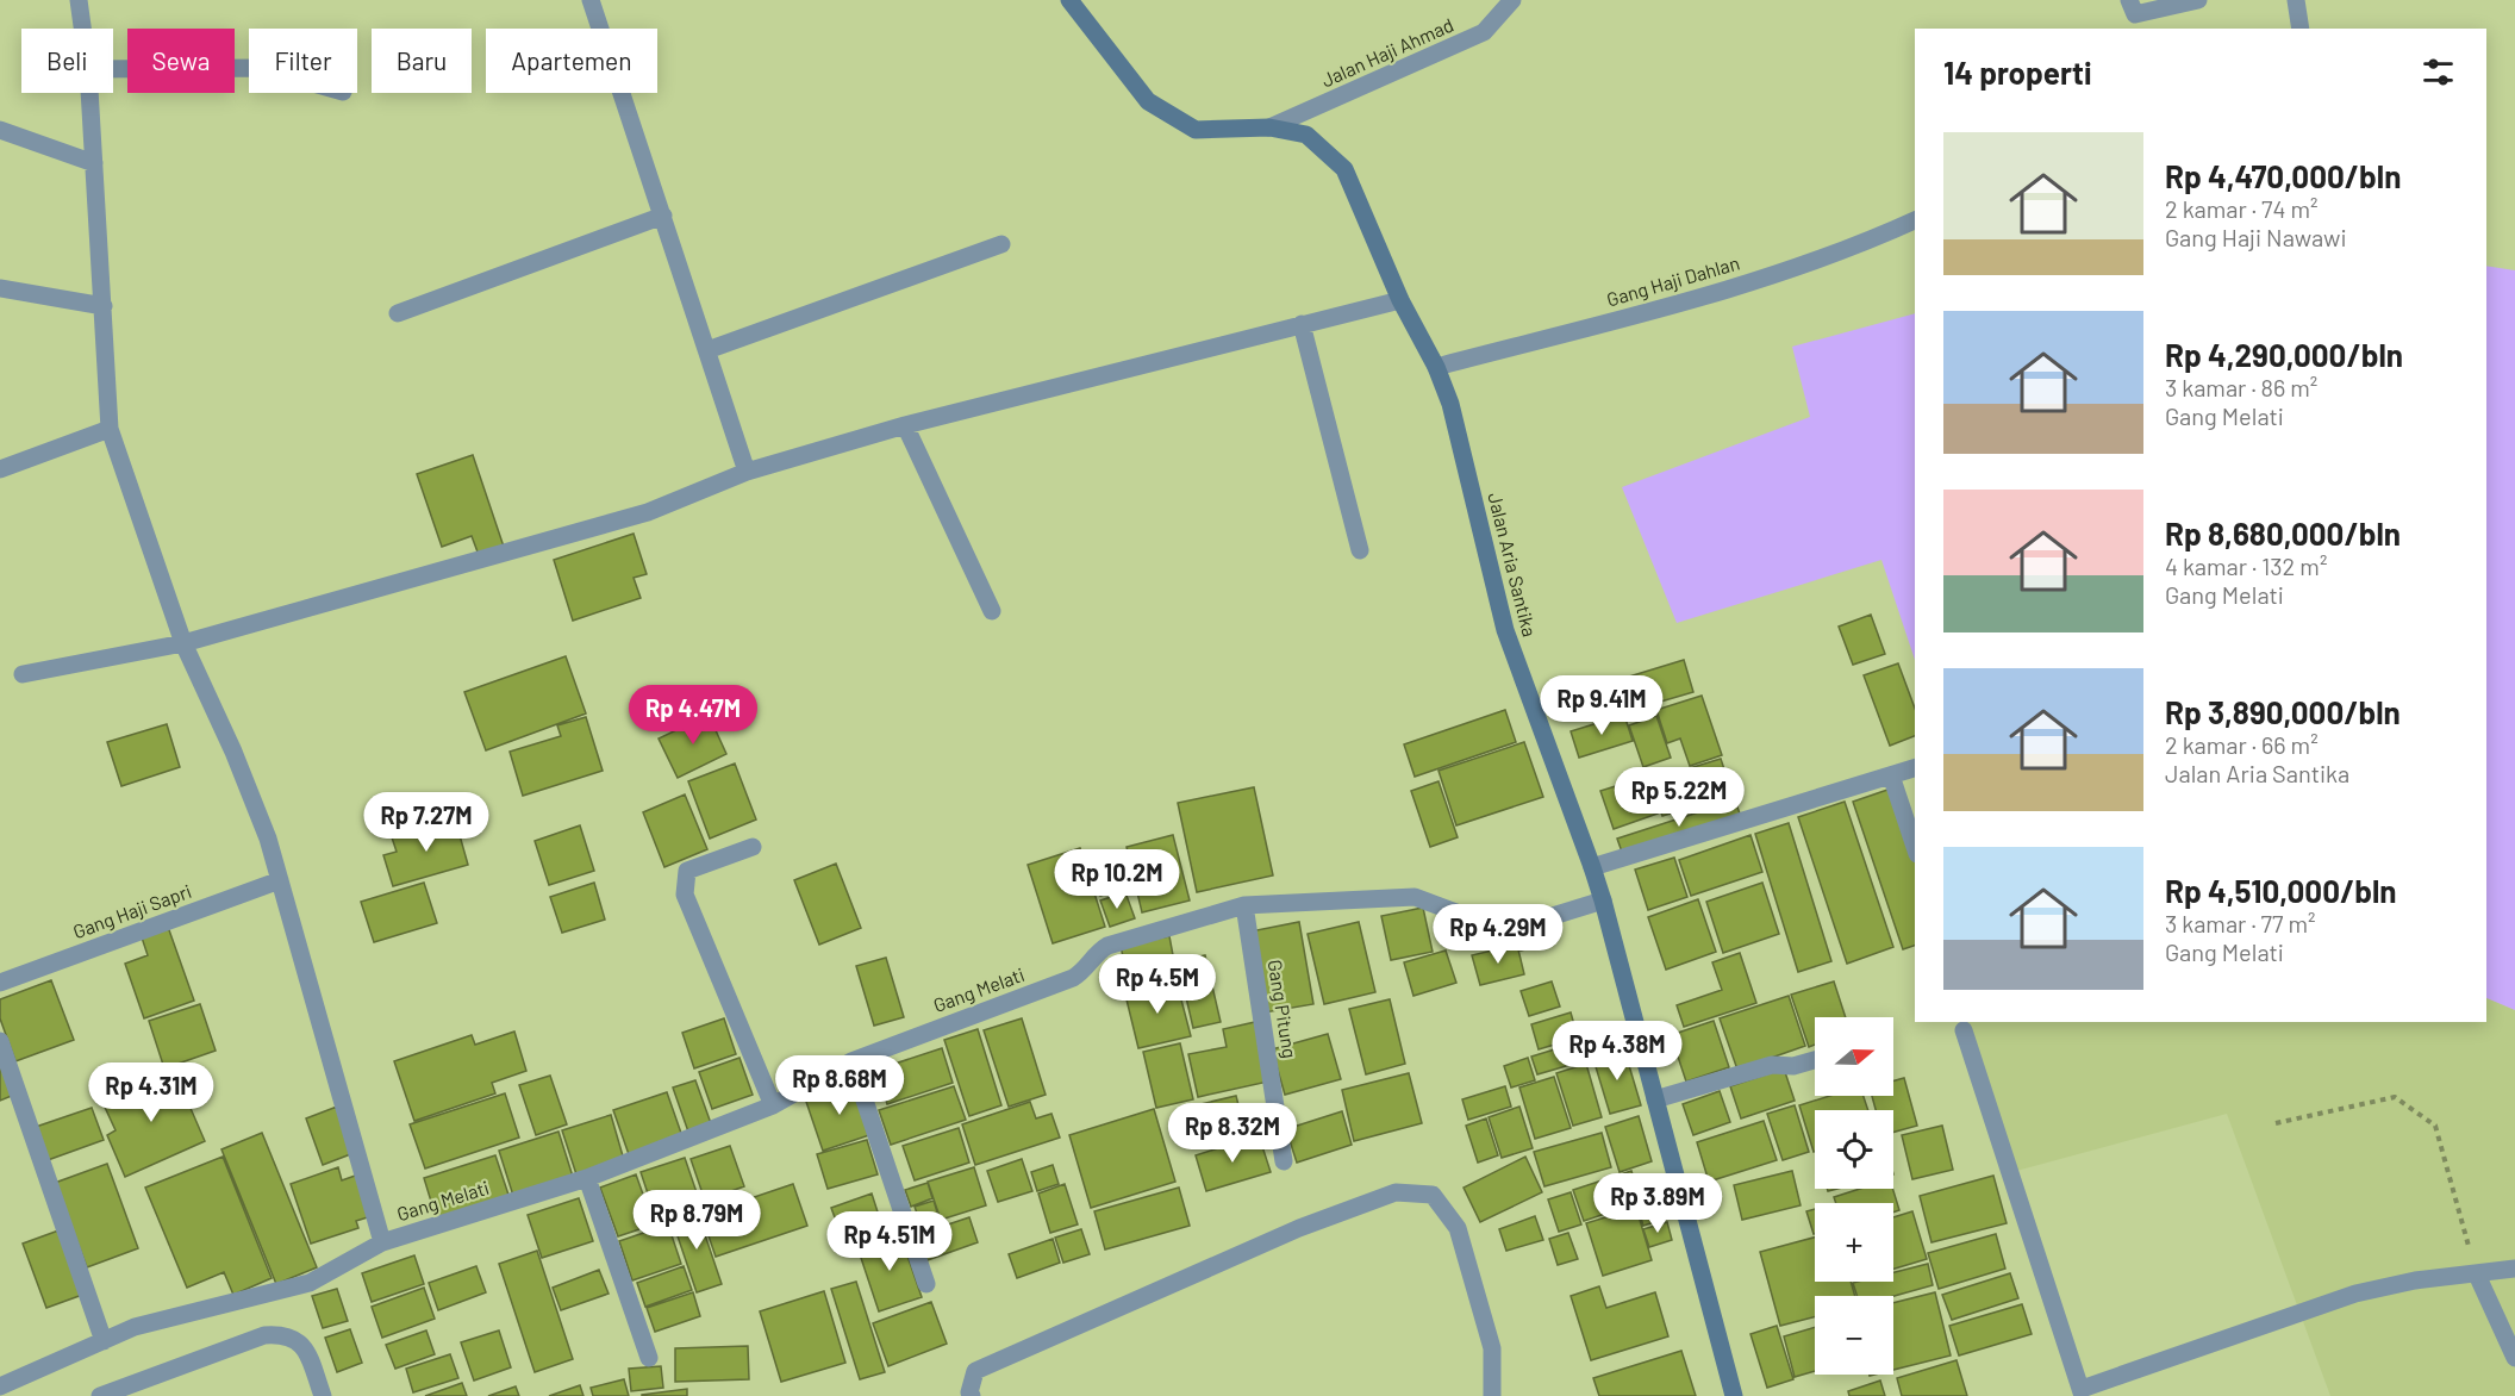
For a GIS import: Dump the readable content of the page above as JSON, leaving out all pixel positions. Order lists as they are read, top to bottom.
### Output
{
  "streets": {
    "street": [
      "Jalan Haji Ahmad",
      "Gang Haji Dahlan",
      "Jalan Aria Santika",
      "Gang Haji Sapri",
      "Gang Melati",
      "Gang Pitung"
    ]
  },
  "crossings": [
    ["Jalan Haji Ahmad", "Jalan Aria Santika"],
    ["Gang Haji Dahlan", "Jalan Aria Santika"],
    ["Jalan Aria Santika", "Gang Melati"],
    ["Gang Melati", "Gang Pitung"]
  ],
  "north": "right",
  "page": {
    "chip": [
      "Beli",
      "Sewa",
      "Filter",
      "Baru",
      "Apartemen"
    ],
    "heading": "14 properti",
    "list": [
      {
        "name": "Rp 4,470,000/bln",
        "note": "2 kamar · 74 m² · Gang Haji Nawawi"
      },
      {
        "name": "Rp 4,290,000/bln",
        "note": "3 kamar · 86 m² · Gang Melati"
      },
      {
        "name": "Rp 8,680,000/bln",
        "note": "4 kamar · 132 m² · Gang Melati"
      },
      {
        "name": "Rp 3,890,000/bln",
        "note": "2 kamar · 66 m² · Jalan Aria Santika"
      },
      {
        "name": "Rp 4,510,000/bln",
        "note": "3 kamar · 77 m² · Gang Melati"
      }
    ],
    "price": [
      "Rp 9.41M",
      "Rp 4.47M",
      "Rp 5.22M",
      "Rp 7.27M",
      "Rp 10.2M",
      "Rp 4.29M",
      "Rp 4.5M",
      "Rp 4.38M",
      "Rp 8.68M",
      "Rp 4.31M",
      "Rp 8.32M",
      "Rp 3.89M",
      "Rp 8.79M",
      "Rp 4.51M"
    ],
    "map_buttons": ["+", "−"]
  }
}
